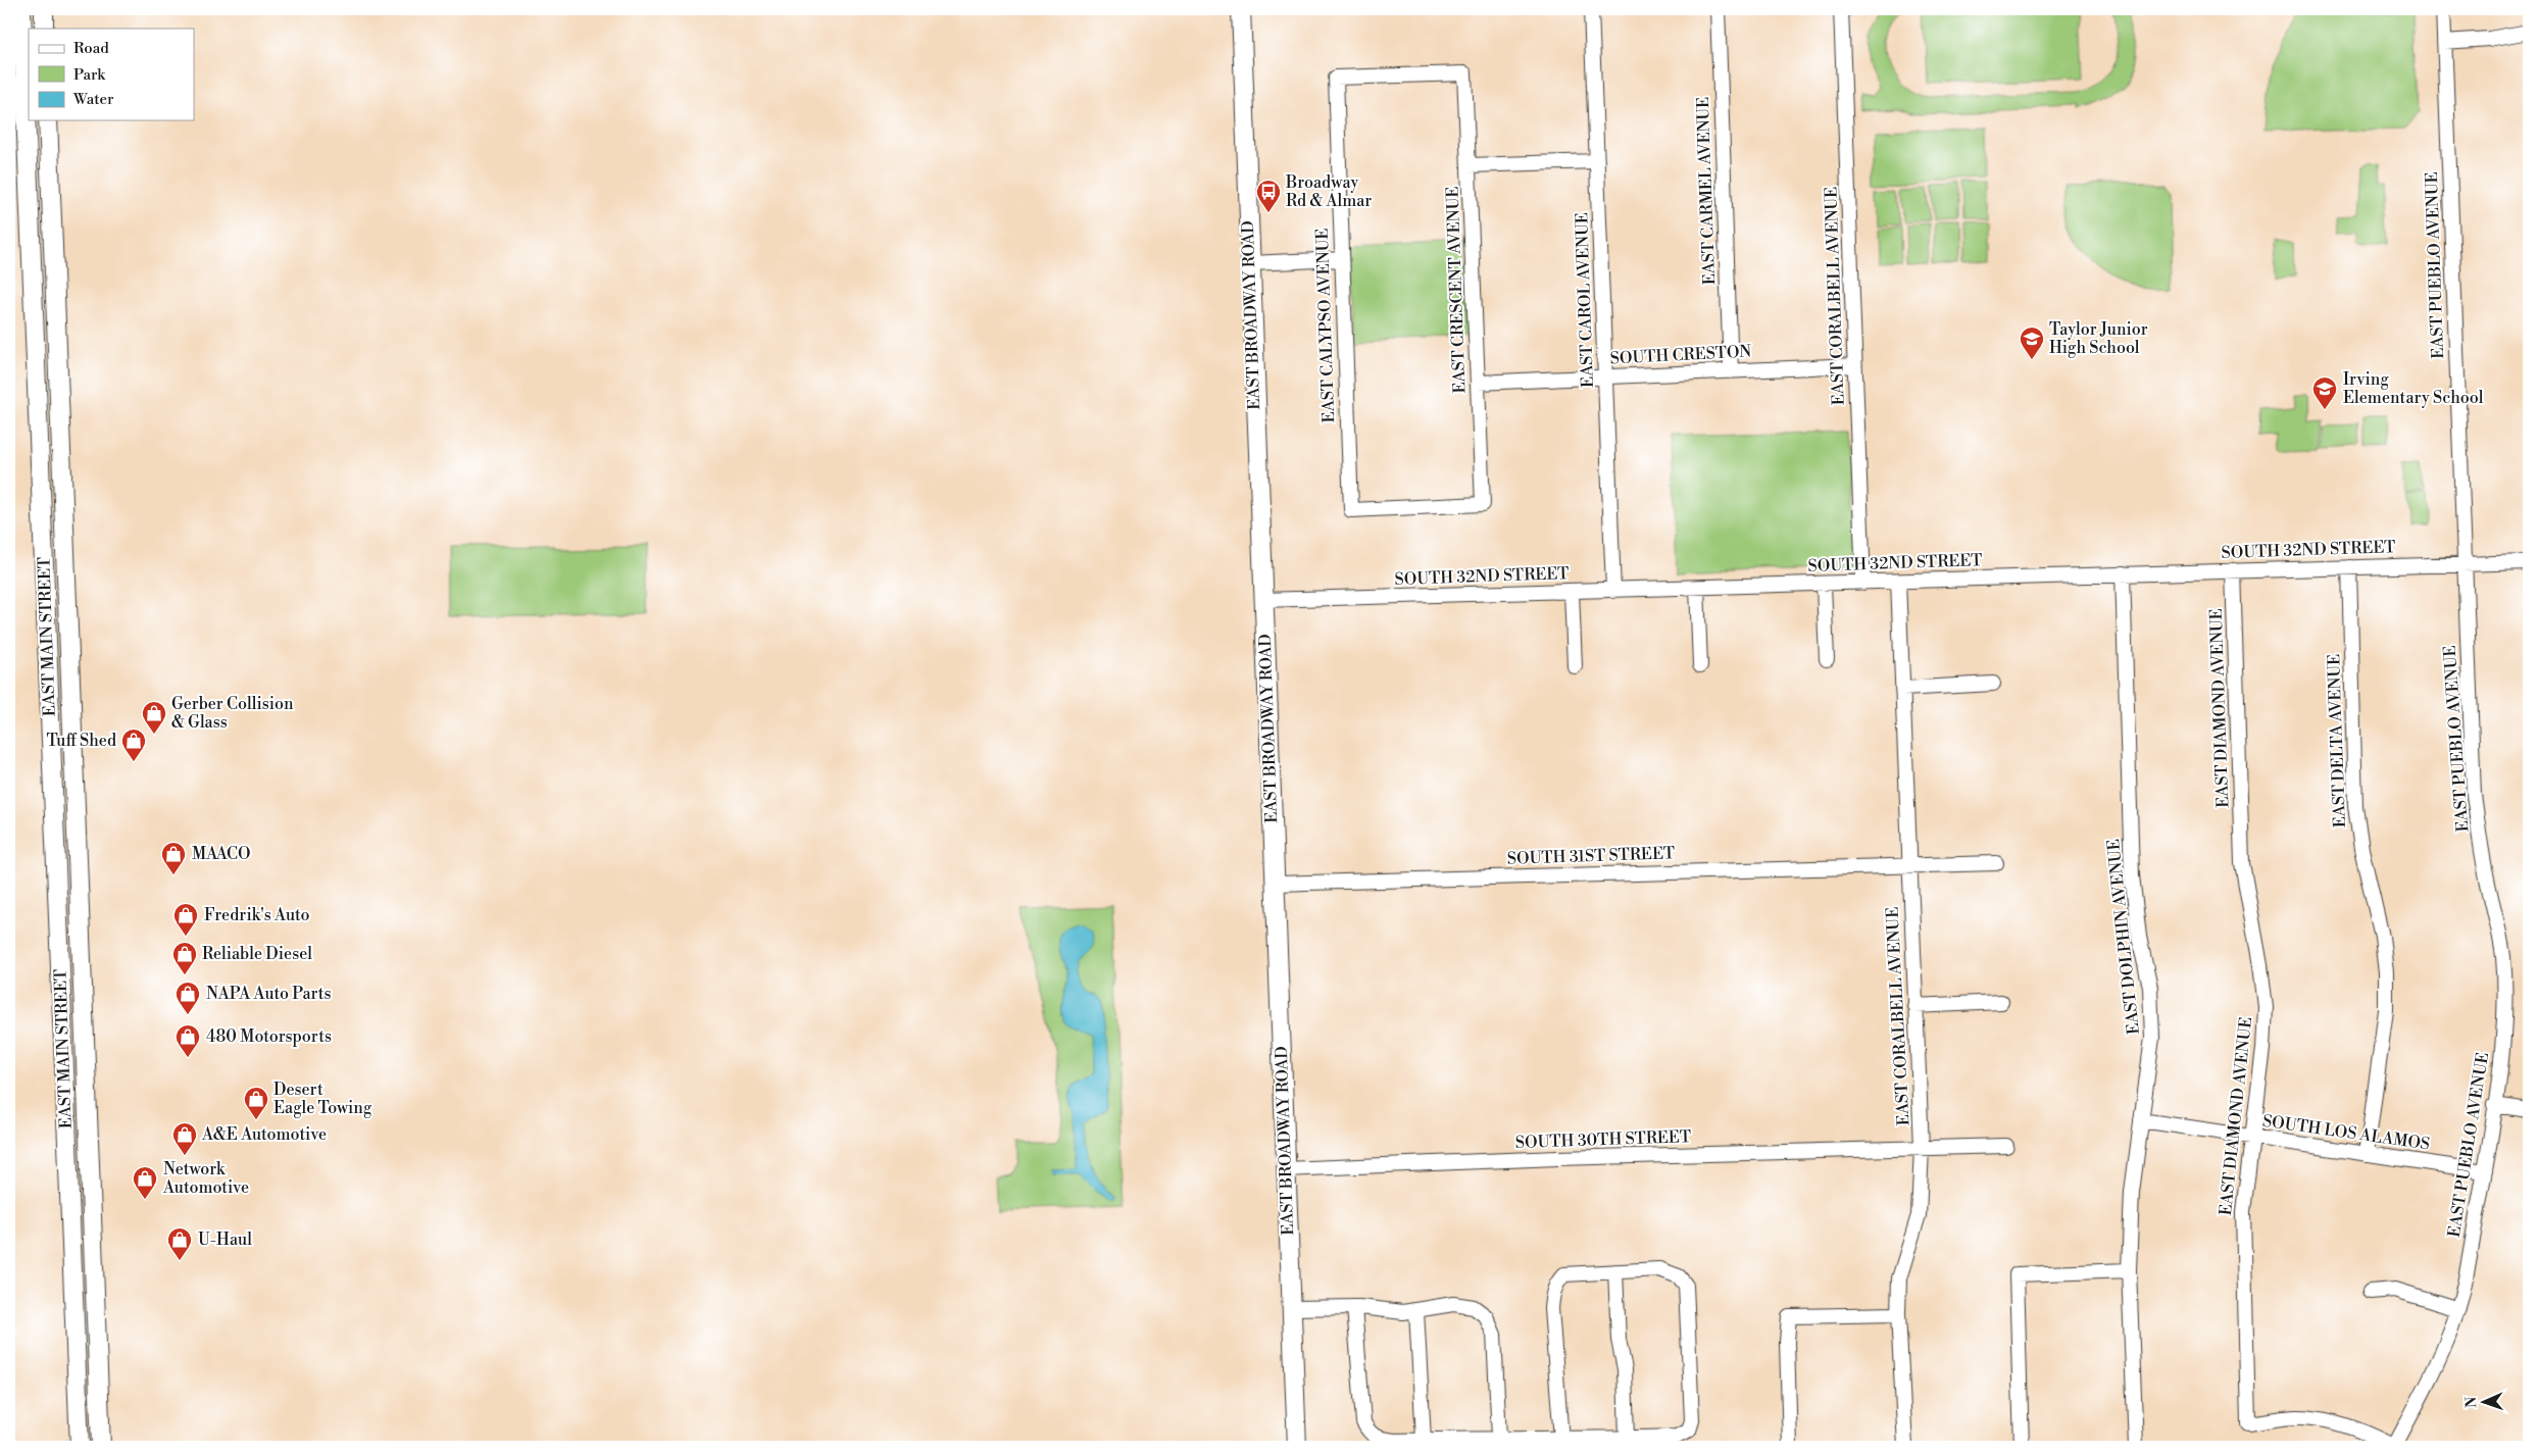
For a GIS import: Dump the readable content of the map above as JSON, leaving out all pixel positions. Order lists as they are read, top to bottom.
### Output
{
  "streets": {
    "main road": ["EAST BROADWAY ROAD", "EAST MAIN STREET"],
    "street": [
      "EAST CARMEL AVENUE",
      "EAST PUEBLO AVENUE",
      "EAST CRESCENT AVENUE",
      "EAST CORALBELL AVENUE",
      "EAST CAROL AVENUE",
      "EAST CALYPSO AVENUE",
      "SOUTH CRESTON",
      "SOUTH 32ND STREET",
      "EAST DIAMOND AVENUE",
      "EAST DELTA AVENUE",
      "SOUTH 31ST STREET",
      "EAST DOLPHIN AVENUE",
      "SOUTH LOS ALAMOS",
      "SOUTH 30TH STREET"
    ]
  },
  "crossings": [
    ["EAST CARMEL AVENUE", "SOUTH CRESTON"],
    ["EAST PUEBLO AVENUE", "SOUTH 32ND STREET"],
    ["EAST PUEBLO AVENUE", "EAST DIAMOND AVENUE"],
    ["EAST PUEBLO AVENUE", "SOUTH LOS ALAMOS"],
    ["EAST CRESCENT AVENUE", "EAST CALYPSO AVENUE"],
    ["EAST CRESCENT AVENUE", "SOUTH CRESTON"],
    ["EAST CORALBELL AVENUE", "SOUTH CRESTON"],
    ["EAST CORALBELL AVENUE", "SOUTH 32ND STREET"],
    ["EAST CORALBELL AVENUE", "SOUTH 31ST STREET"],
    ["EAST CORALBELL AVENUE", "SOUTH 30TH STREET"],
    ["EAST CAROL AVENUE", "SOUTH CRESTON"],
    ["EAST CAROL AVENUE", "SOUTH 32ND STREET"],
    ["EAST BROADWAY ROAD", "SOUTH 32ND STREET"],
    ["EAST BROADWAY ROAD", "SOUTH 31ST STREET"],
    ["EAST BROADWAY ROAD", "SOUTH 30TH STREET"],
    ["SOUTH 32ND STREET", "EAST DIAMOND AVENUE"],
    ["SOUTH 32ND STREET", "EAST DELTA AVENUE"],
    ["SOUTH 32ND STREET", "EAST DOLPHIN AVENUE"],
    ["EAST DIAMOND AVENUE", "SOUTH LOS ALAMOS"],
    ["EAST DELTA AVENUE", "SOUTH LOS ALAMOS"],
    ["EAST DOLPHIN AVENUE", "SOUTH LOS ALAMOS"]
  ],
  "places": {
    "bus stop": ["Broadway Rd & Almar"],
    "school or university": ["Taylor Junior High School", "Irving Elementary School"],
    "shop": [
      "Gerber Collision & Glass",
      "Tuff Shed",
      "MAACO",
      "Fredrik's Auto",
      "Reliable Diesel",
      "NAPA Auto Parts",
      "480 Motorsports",
      "Desert Eagle Towing",
      "A&E Automotive",
      "Network Automotive",
      "U-Haul"
    ]
  },
  "legend": ["Road", "Park", "Water"],
  "north": "left"
}
